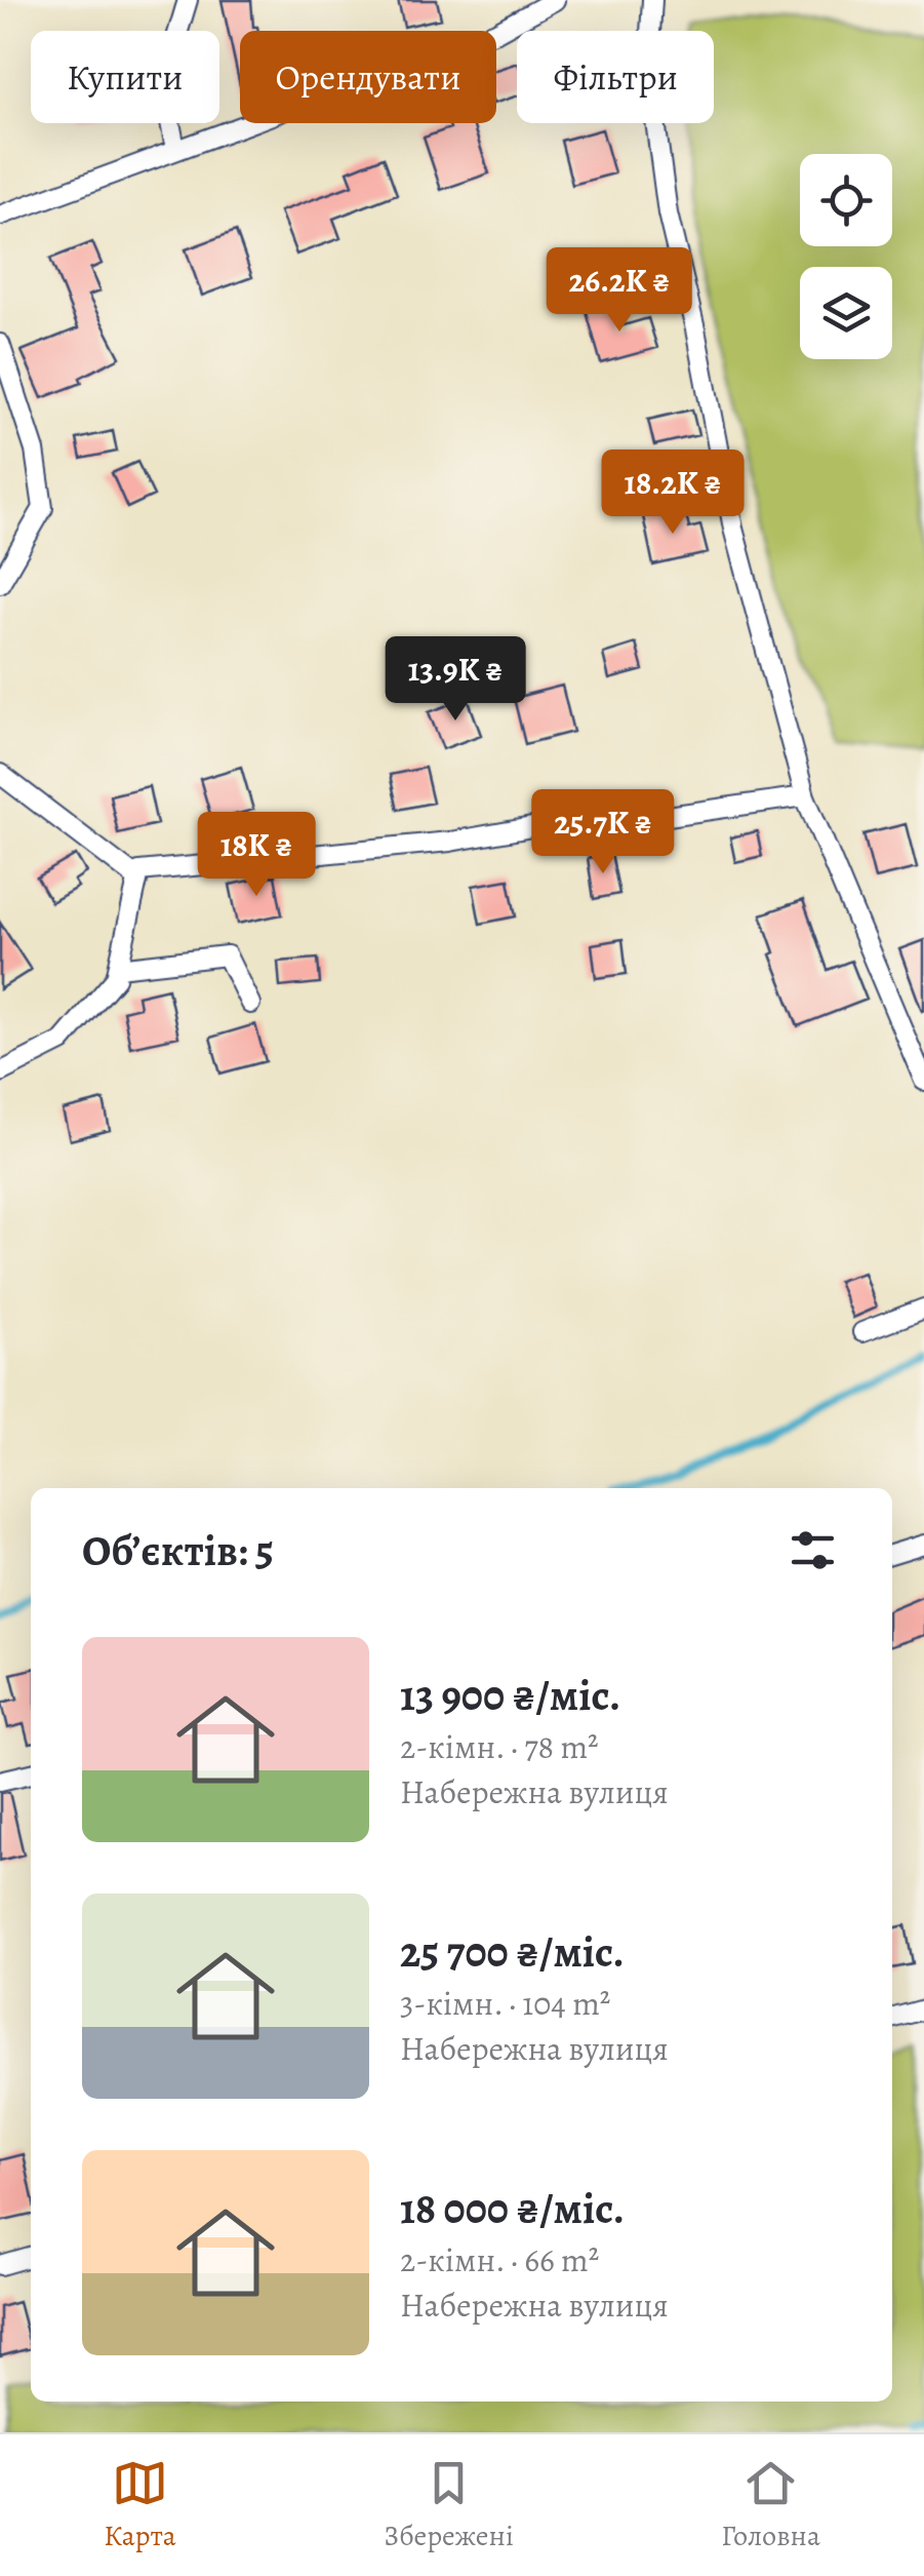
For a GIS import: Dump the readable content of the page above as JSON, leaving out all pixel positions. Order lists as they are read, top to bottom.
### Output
{
  "page": {
    "chip": ["Купити", "Орендувати", "Фільтри"],
    "price": [
      "26.2K ₴",
      "18.2K ₴",
      "13.9K ₴",
      "25.7K ₴",
      "18K ₴"
    ],
    "heading": "Об’єктів: 5",
    "list": [
      {
        "name": "13 900 ₴/міс.",
        "note": "2-кімн. · 78 m² · Набережна вулиця"
      },
      {
        "name": "25 700 ₴/міс.",
        "note": "3-кімн. · 104 m² · Набережна вулиця"
      },
      {
        "name": "18 000 ₴/міс.",
        "note": "2-кімн. · 66 m² · Набережна вулиця"
      }
    ],
    "tabs": ["Карта", "Збережені", "Головна"]
  }
}
